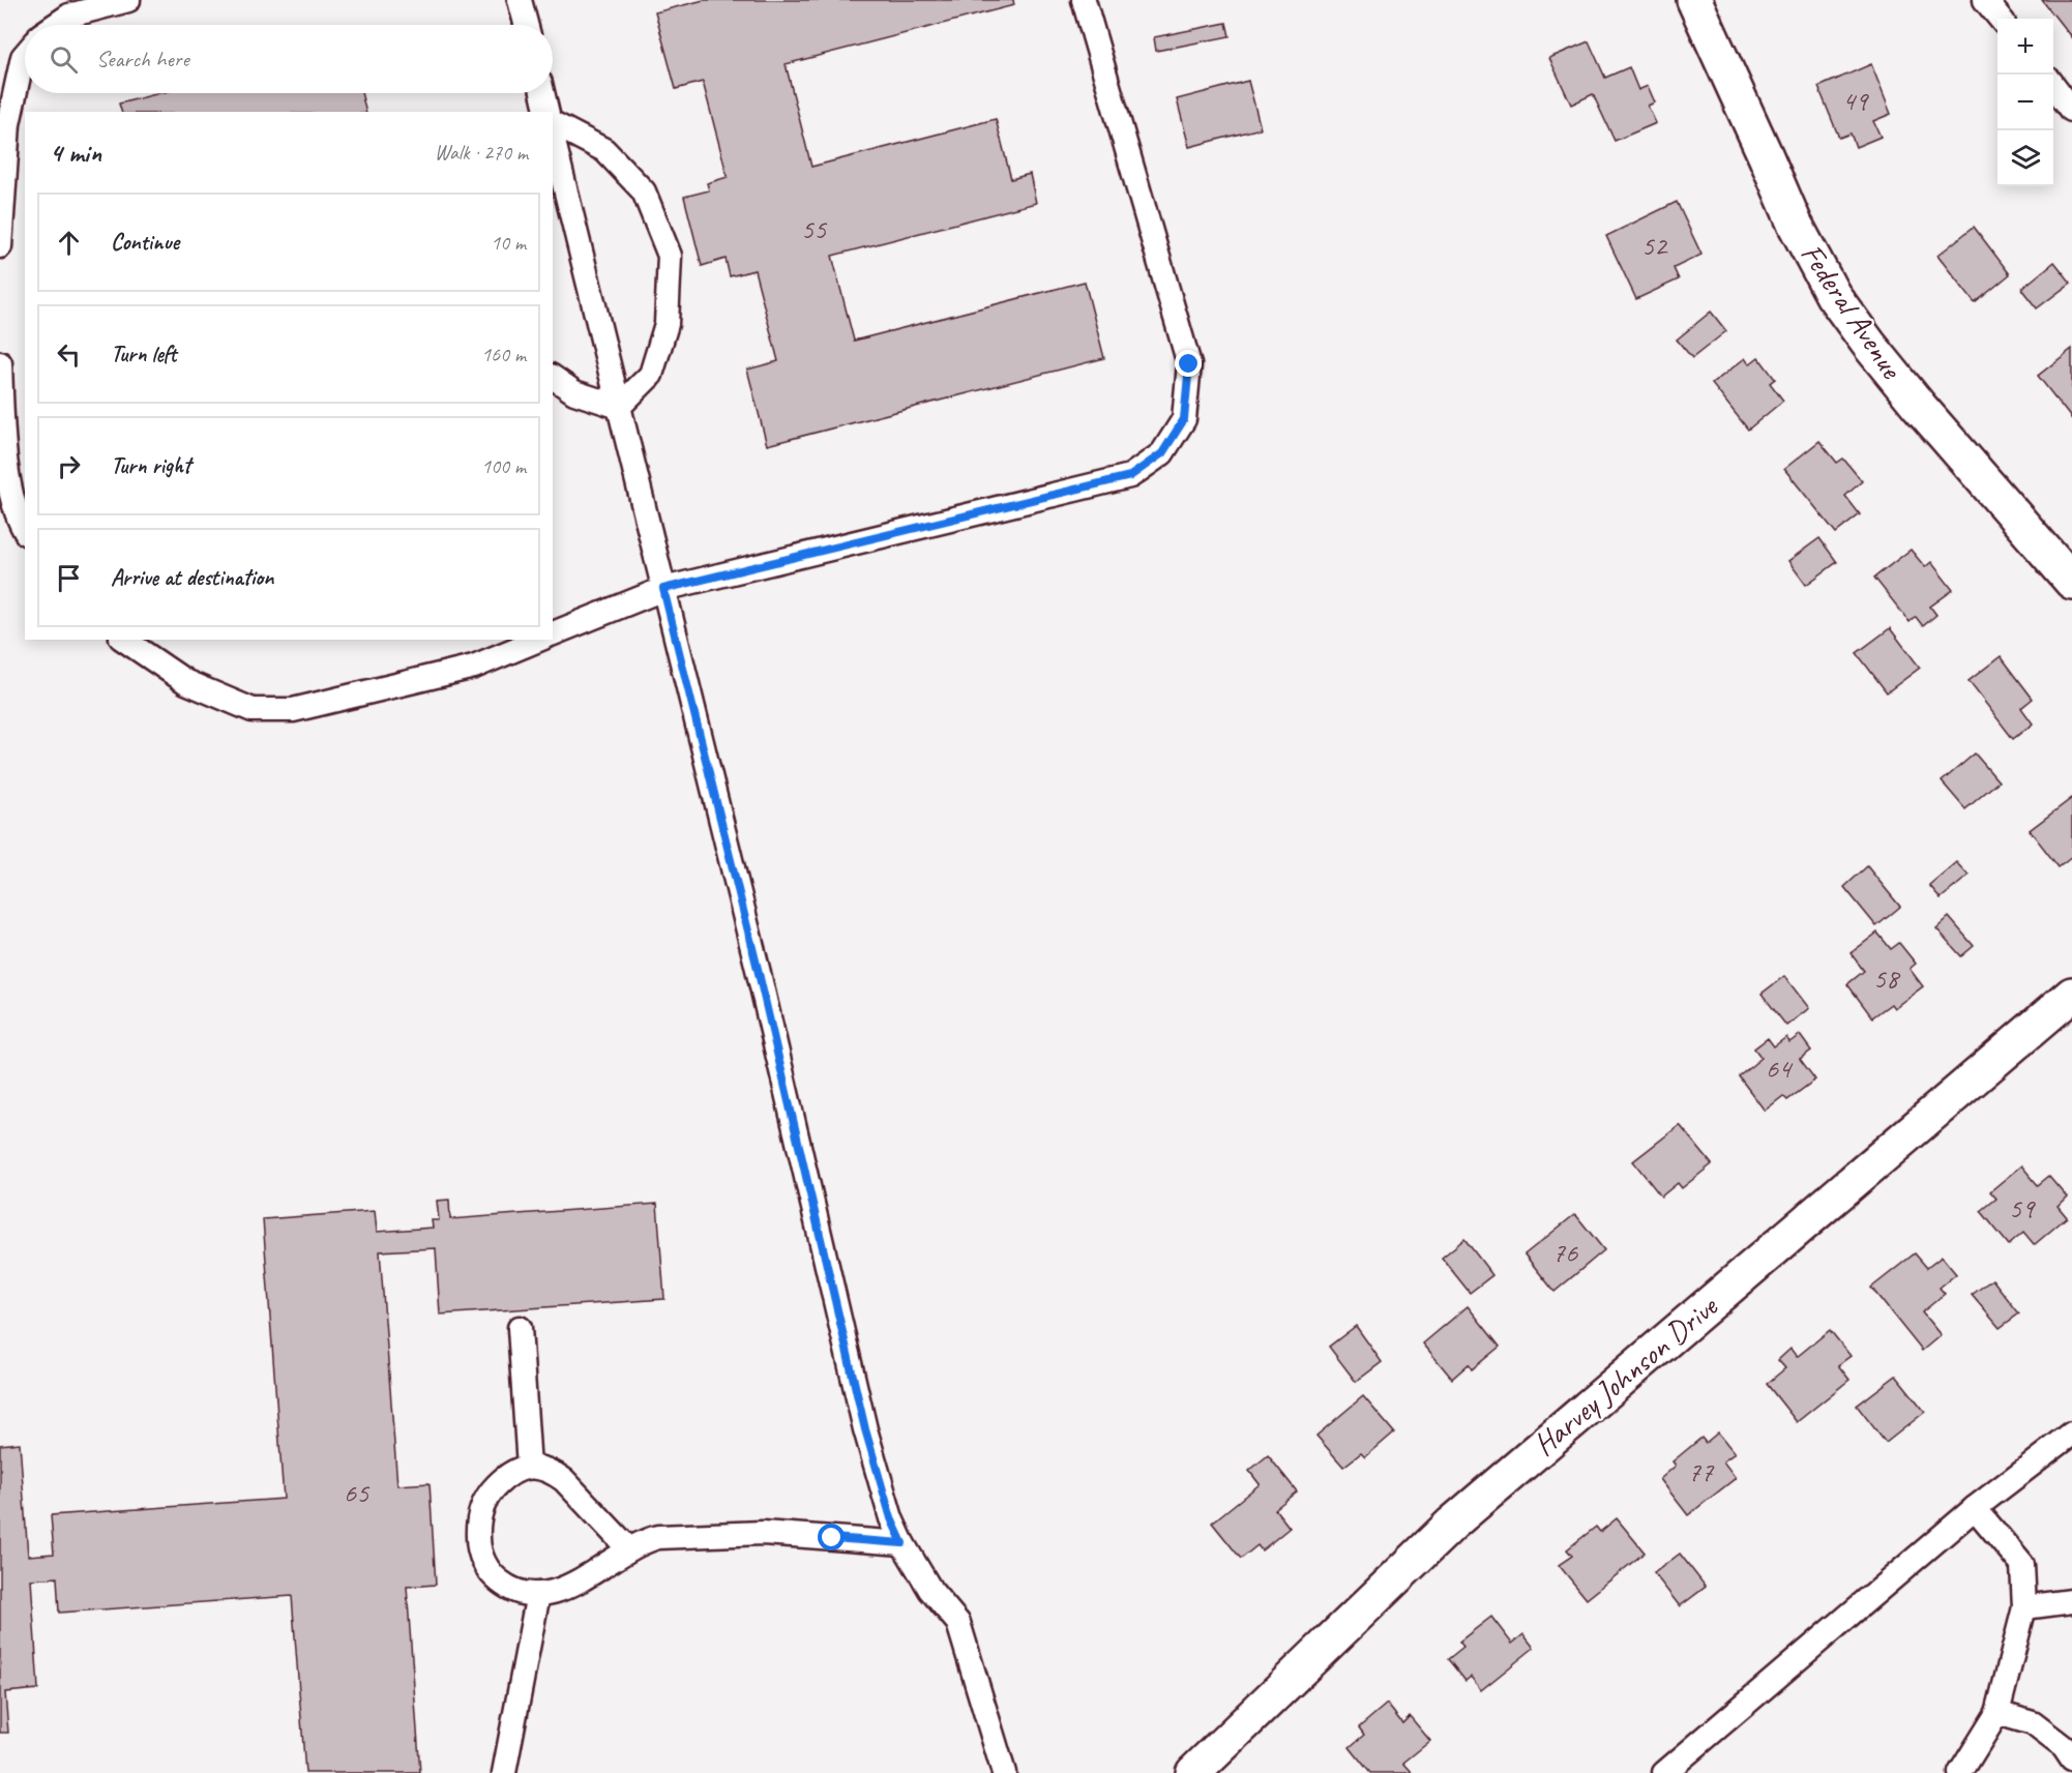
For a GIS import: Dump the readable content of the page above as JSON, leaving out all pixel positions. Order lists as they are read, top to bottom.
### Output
{
  "streets": {
    "street": ["Federal Avenue", "Harvey Johnson Drive"]
  },
  "house_numbers": [
    "49",
    "55",
    "52",
    "58",
    "64",
    "59",
    "76",
    "77",
    "65"
  ],
  "page": {
    "map_buttons": ["+", "−"],
    "search": "Search here",
    "heading": ["4 min", "Walk · 270 m"],
    "list": [
      ["Continue", "10 m"],
      ["Turn left", "160 m"],
      ["Turn right", "100 m"],
      "Arrive at destination"
    ]
  }
}
